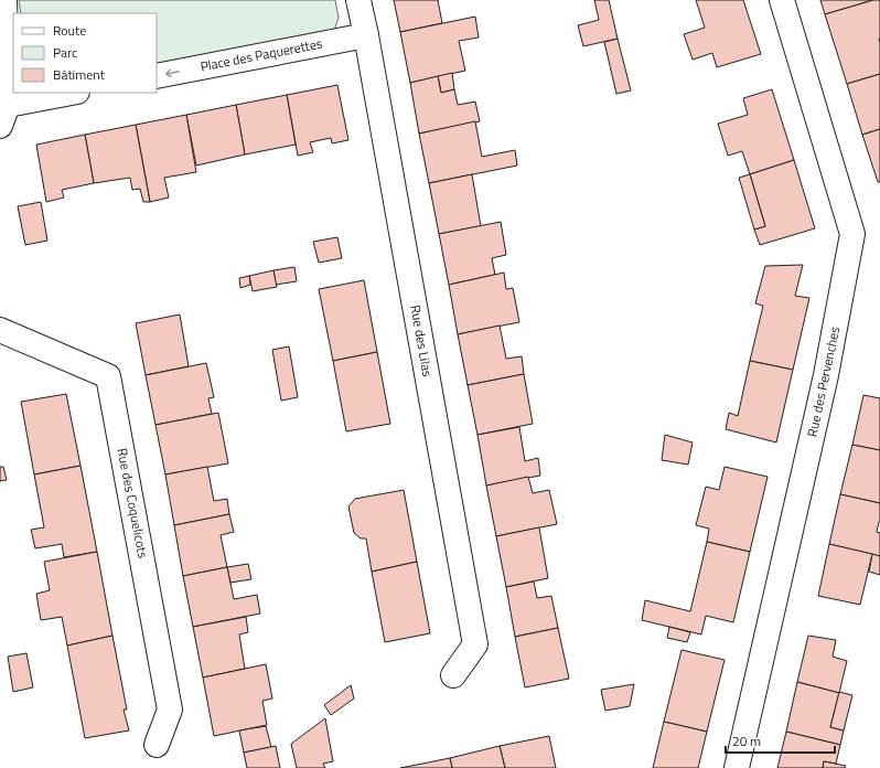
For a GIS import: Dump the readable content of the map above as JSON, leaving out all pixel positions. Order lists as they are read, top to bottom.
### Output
{
  "streets": {
    "street": [
      "Place des Paquerettes",
      "Rue des Lilas",
      "Rue des Pervenches",
      "Rue des Coquelicots"
    ]
  },
  "crossings": [
    ["Place des Paquerettes", "Rue des Lilas"]
  ],
  "one_way": ["Place des Paquerettes"],
  "legend": ["Route", "Parc", "Bâtiment"],
  "scale_bar": "20 m"
}
